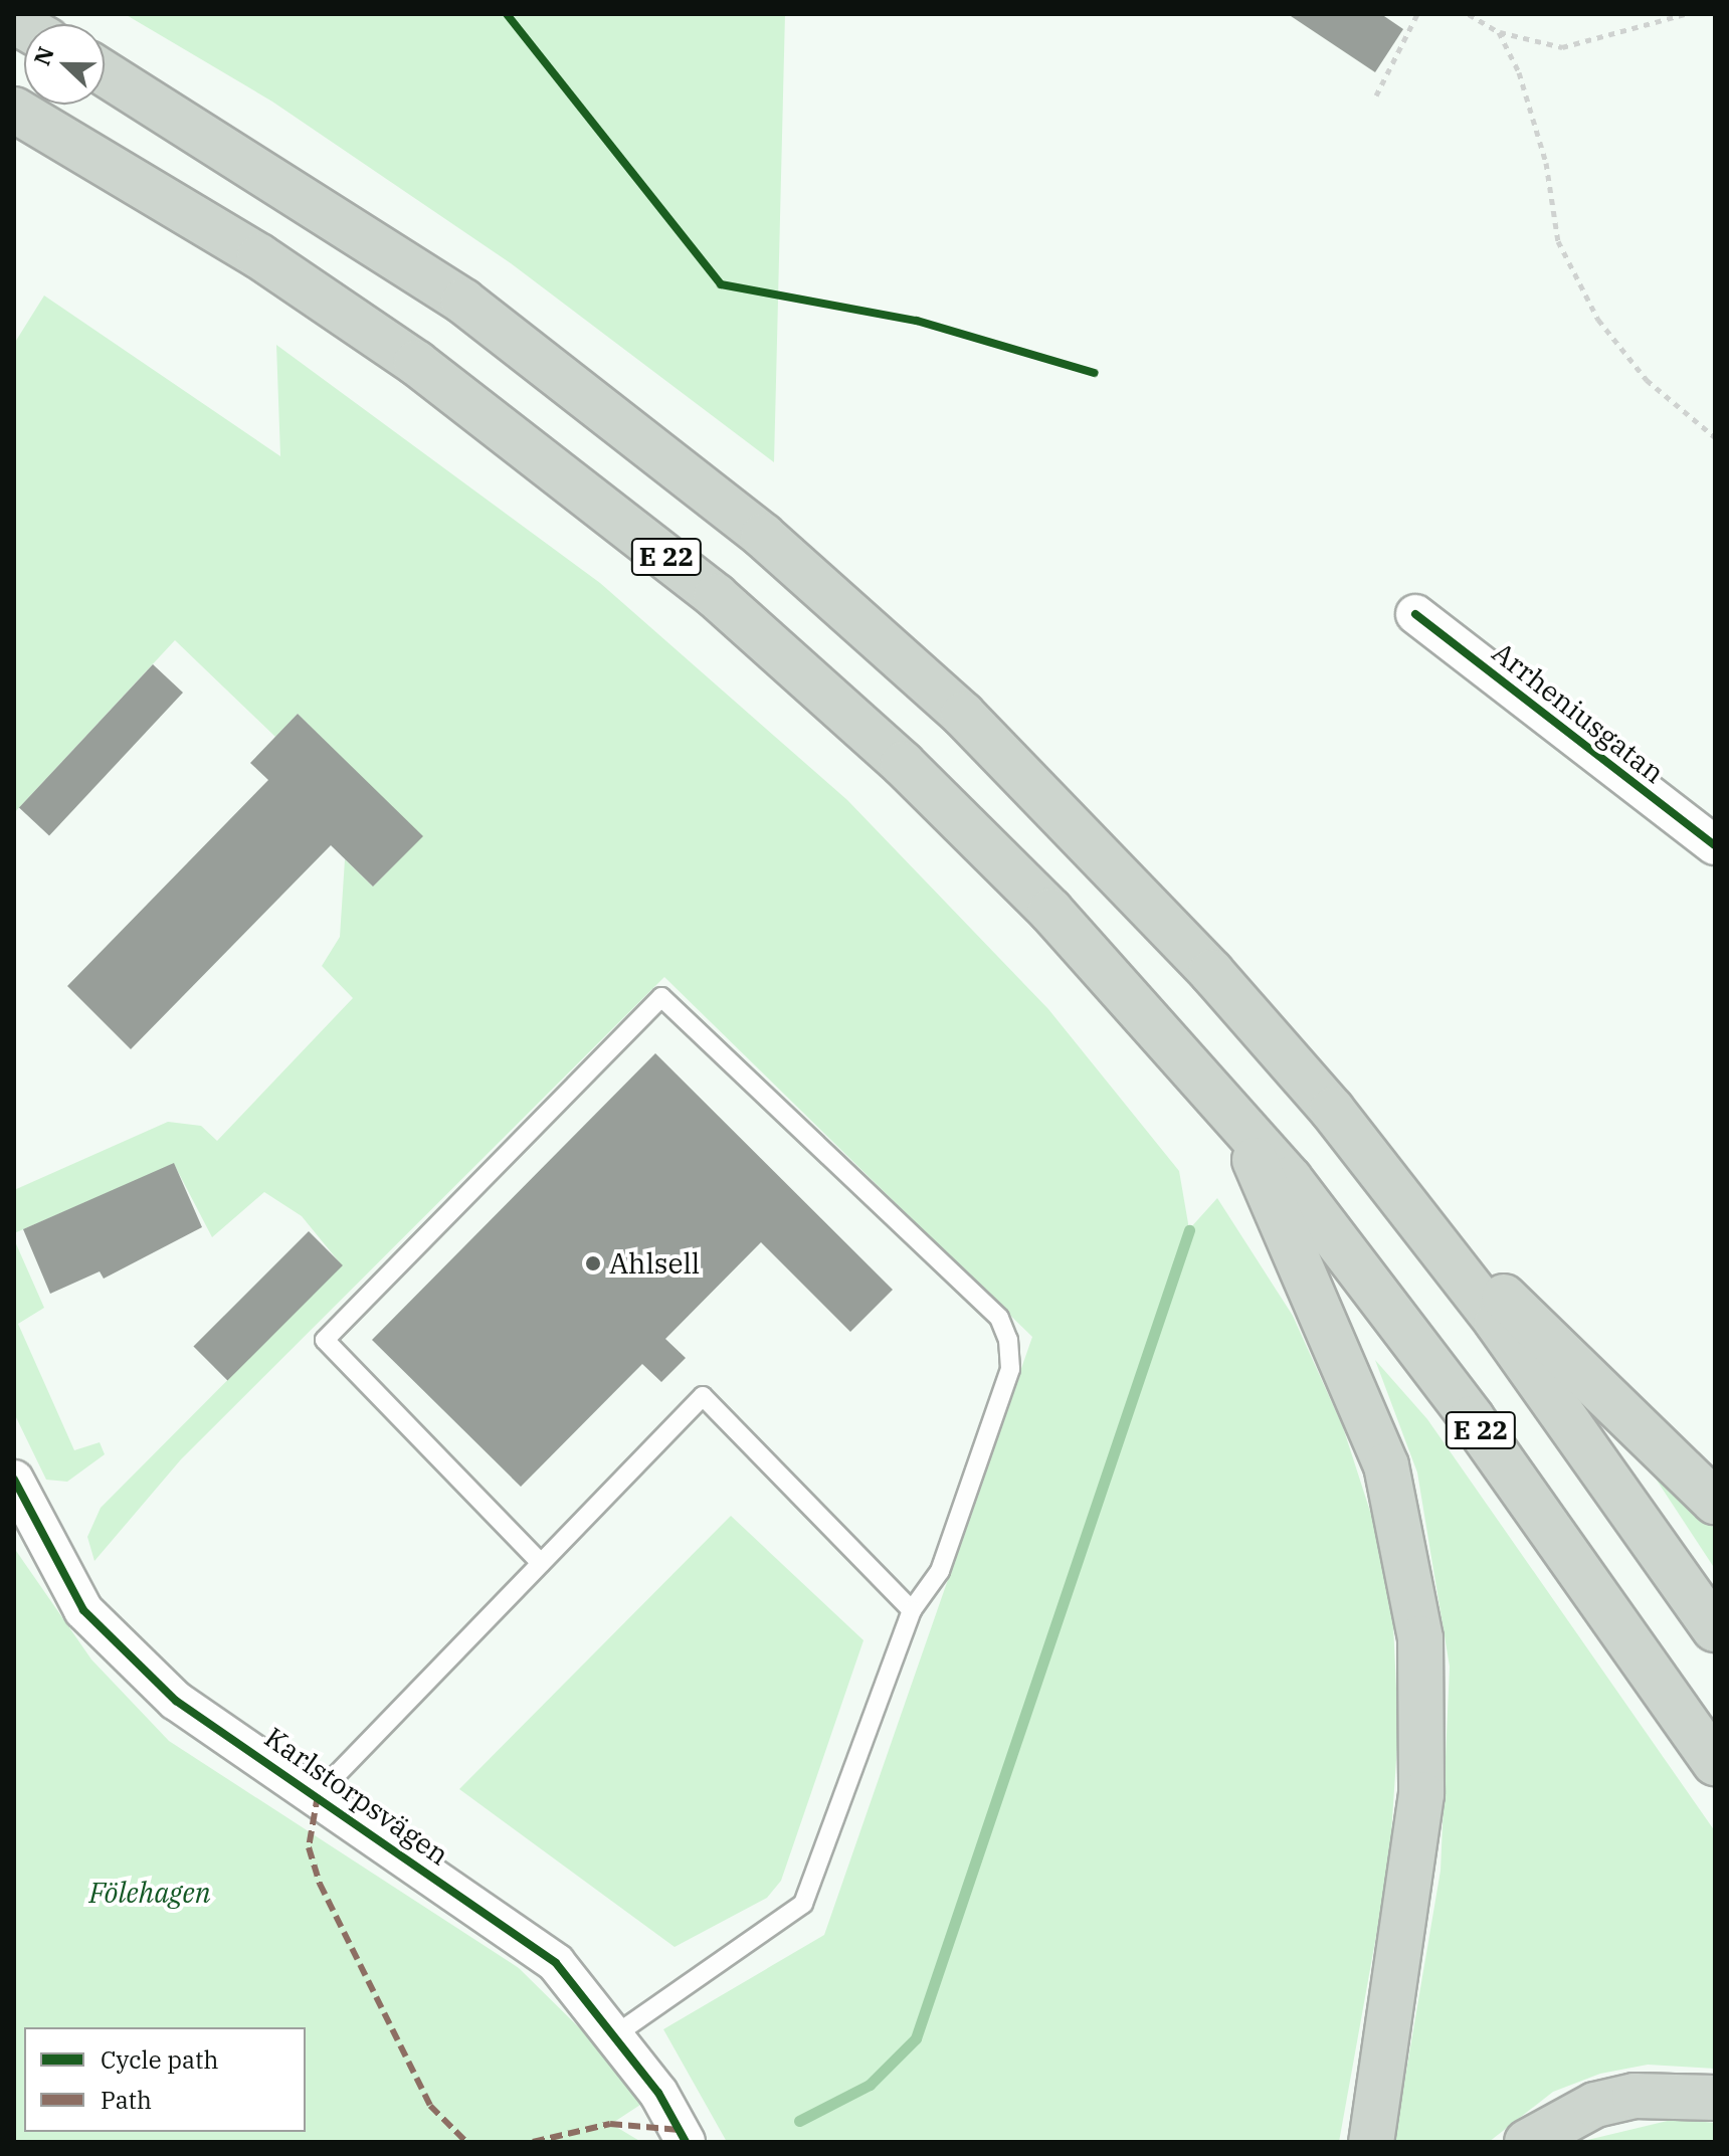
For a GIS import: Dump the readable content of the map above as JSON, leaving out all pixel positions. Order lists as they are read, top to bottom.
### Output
{
  "streets": {
    "highway": ["E 22"],
    "street": ["Arrheniusgatan", "Karlstorpsvägen"]
  },
  "parks": ["Fölehagen"],
  "places": ["Ahlsell"],
  "legend": ["Cycle path", "Path"],
  "north": "left"
}
